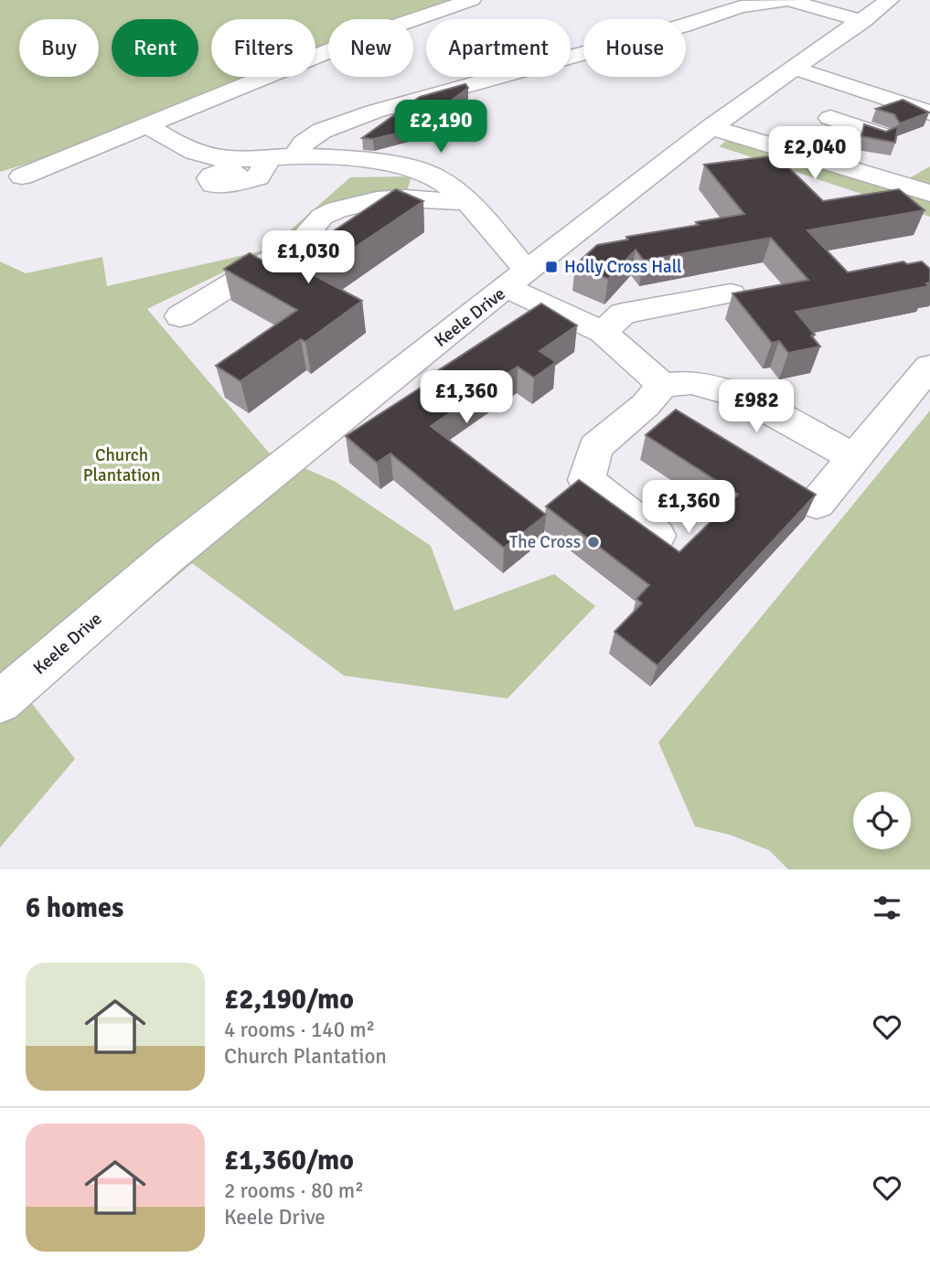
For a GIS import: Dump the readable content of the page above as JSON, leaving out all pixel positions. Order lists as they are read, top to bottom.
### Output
{
  "streets": {
    "street": ["Keele Drive"]
  },
  "parks": ["Church Plantation"],
  "places": {
    "transit": ["Holly Cross Hall"],
    "other": ["The Cross"]
  },
  "page": {
    "chip": [
      "Buy",
      "Rent",
      "Filters",
      "New",
      "Apartment",
      "House"
    ],
    "price": [
      "£2,190",
      "£2,040",
      "£1,030",
      "£1,360",
      "£982",
      "£1,360"
    ],
    "heading": "6 homes",
    "list": [
      {
        "name": "£2,190/mo",
        "note": "4 rooms · 140 m² · Church Plantation"
      },
      {
        "name": "£1,360/mo",
        "note": "2 rooms · 80 m² · Keele Drive"
      }
    ]
  }
}
